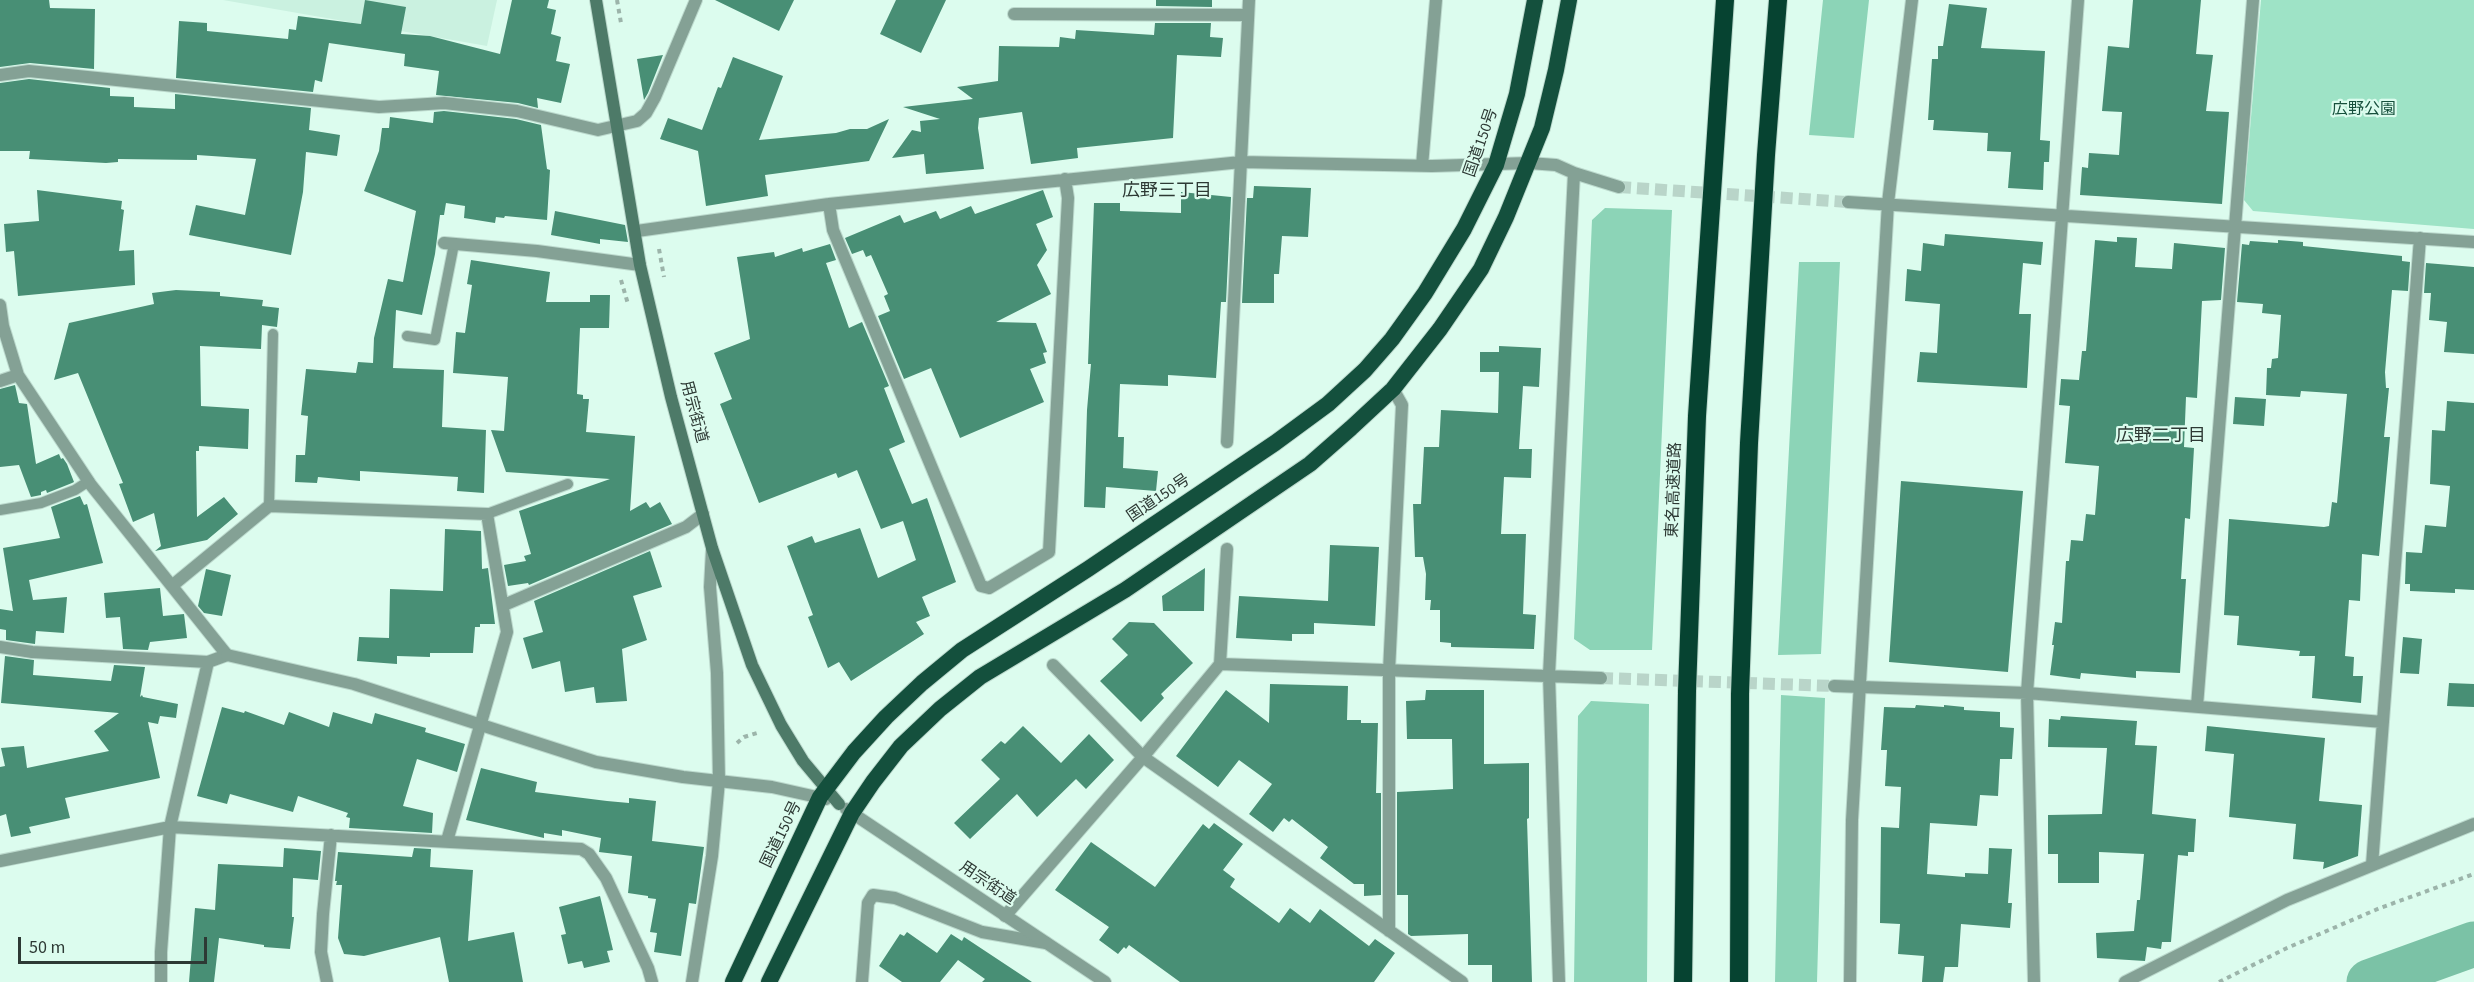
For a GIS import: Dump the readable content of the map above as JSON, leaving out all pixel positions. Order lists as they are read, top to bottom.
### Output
{
  "streets": {
    "highway": ["国道150号", "東名高速道路"],
    "main road": ["用宗街道"]
  },
  "crossings": [
    ["国道150号", "用宗街道"]
  ],
  "districts": ["広野三丁目", "広野二丁目"],
  "parks": ["広野公園"],
  "scale_bar": "50 m"
}
